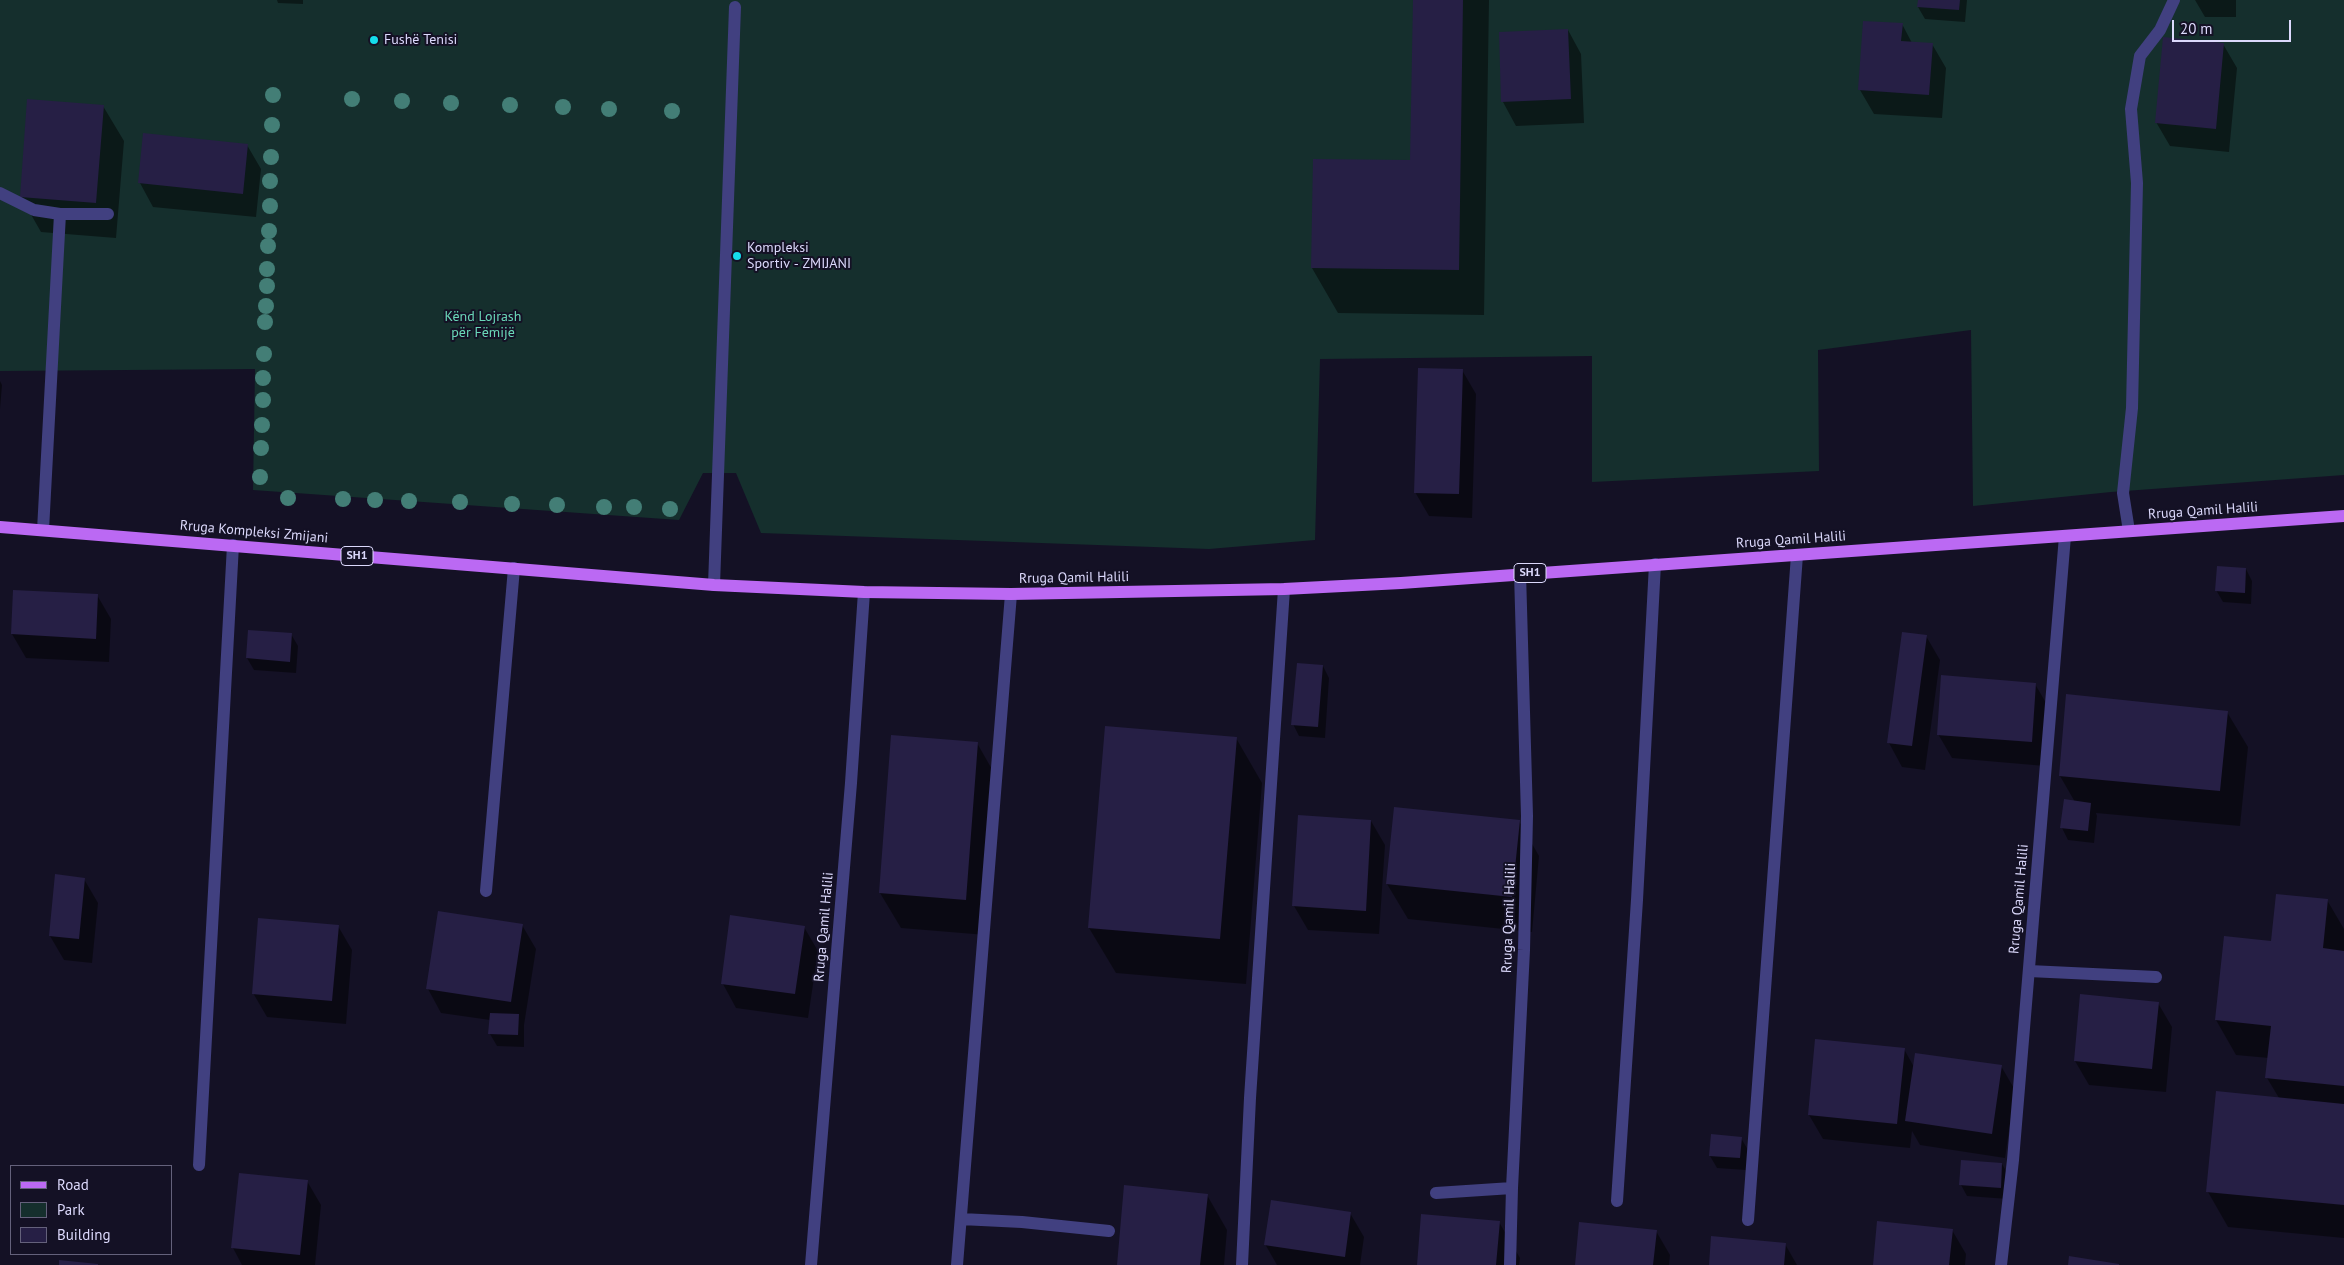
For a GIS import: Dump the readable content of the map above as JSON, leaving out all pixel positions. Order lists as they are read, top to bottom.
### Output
{
  "streets": {
    "main road": ["Rruga Qamil Halili", "Rruga Kompleksi Zmijani", "SH1"]
  },
  "crossings": [
    ["Rruga Qamil Halili", "Rruga Kompleksi Zmijani"]
  ],
  "parks": ["Kënd Lojrash për Fëmijë"],
  "places": ["Fushë Tenisi", "Kompleksi Sportiv - ZMIJANI"],
  "legend": ["Road", "Park", "Building"],
  "scale_bar": "20 m"
}
